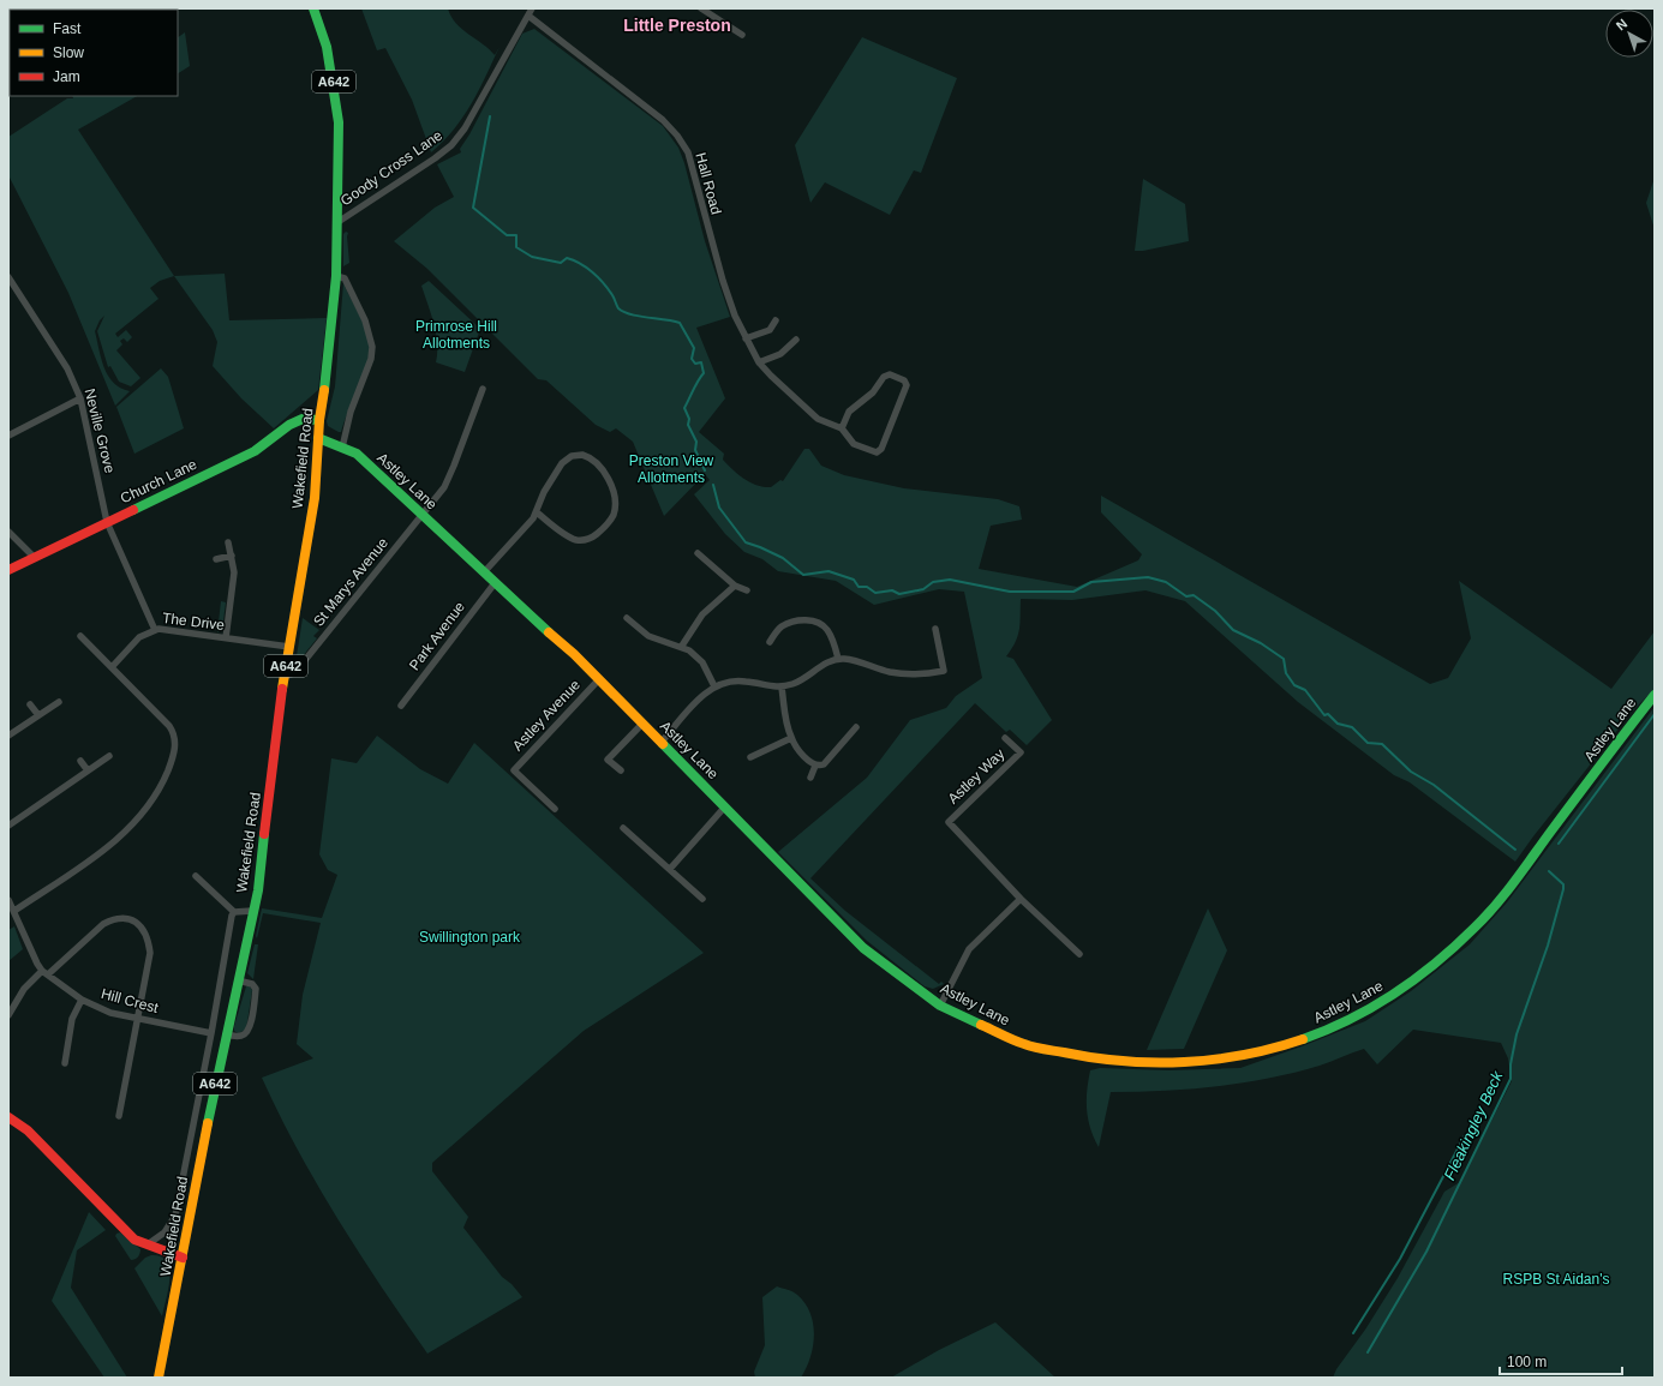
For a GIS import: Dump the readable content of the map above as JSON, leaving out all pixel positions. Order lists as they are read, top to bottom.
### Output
{
  "streets": {
    "street": [
      "A642",
      "Goody Cross Lane",
      "Hall Road",
      "Neville Grove",
      "Wakefield Road",
      "Church Lane",
      "Astley Lane",
      "St Marys Avenue",
      "The Drive",
      "Park Avenue",
      "Astley Avenue",
      "Astley Way",
      "Hill Crest"
    ]
  },
  "crossings": [
    ["Goody Cross Lane", "Hall Road"],
    ["Goody Cross Lane", "Wakefield Road"],
    ["Neville Grove", "Church Lane"],
    ["Neville Grove", "The Drive"],
    ["Wakefield Road", "Church Lane"],
    ["Wakefield Road", "Astley Lane"],
    ["Wakefield Road", "The Drive"],
    ["Wakefield Road", "Hill Crest"],
    ["Church Lane", "The Drive"],
    ["Astley Lane", "St Marys Avenue"],
    ["Astley Lane", "Park Avenue"],
    ["Astley Lane", "Astley Avenue"]
  ],
  "districts": ["Little Preston"],
  "water": ["Fleakingley Beck"],
  "parks": [
    "Primrose Hill Allotments",
    "Preston View Allotments",
    "Swillington park",
    "RSPB St Aidan's"
  ],
  "legend": ["Fast", "Slow", "Jam"],
  "scale_bar": "100 m",
  "north": "top left"
}
